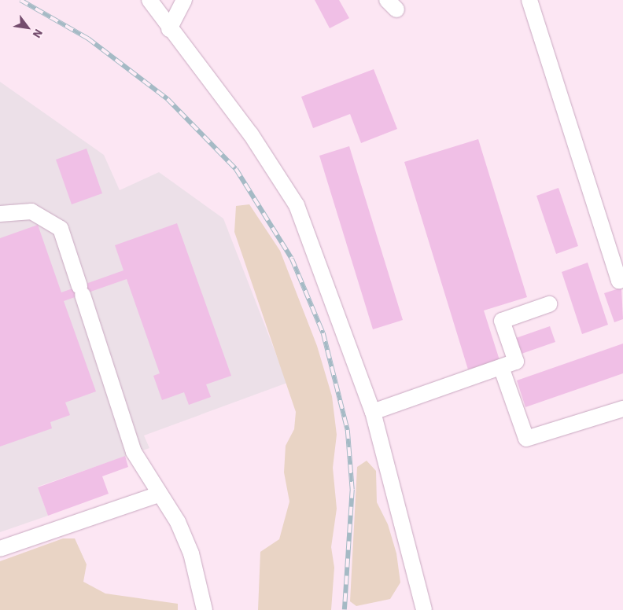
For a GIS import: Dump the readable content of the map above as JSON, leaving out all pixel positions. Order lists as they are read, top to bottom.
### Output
{
  "north": "bottom right"
}
